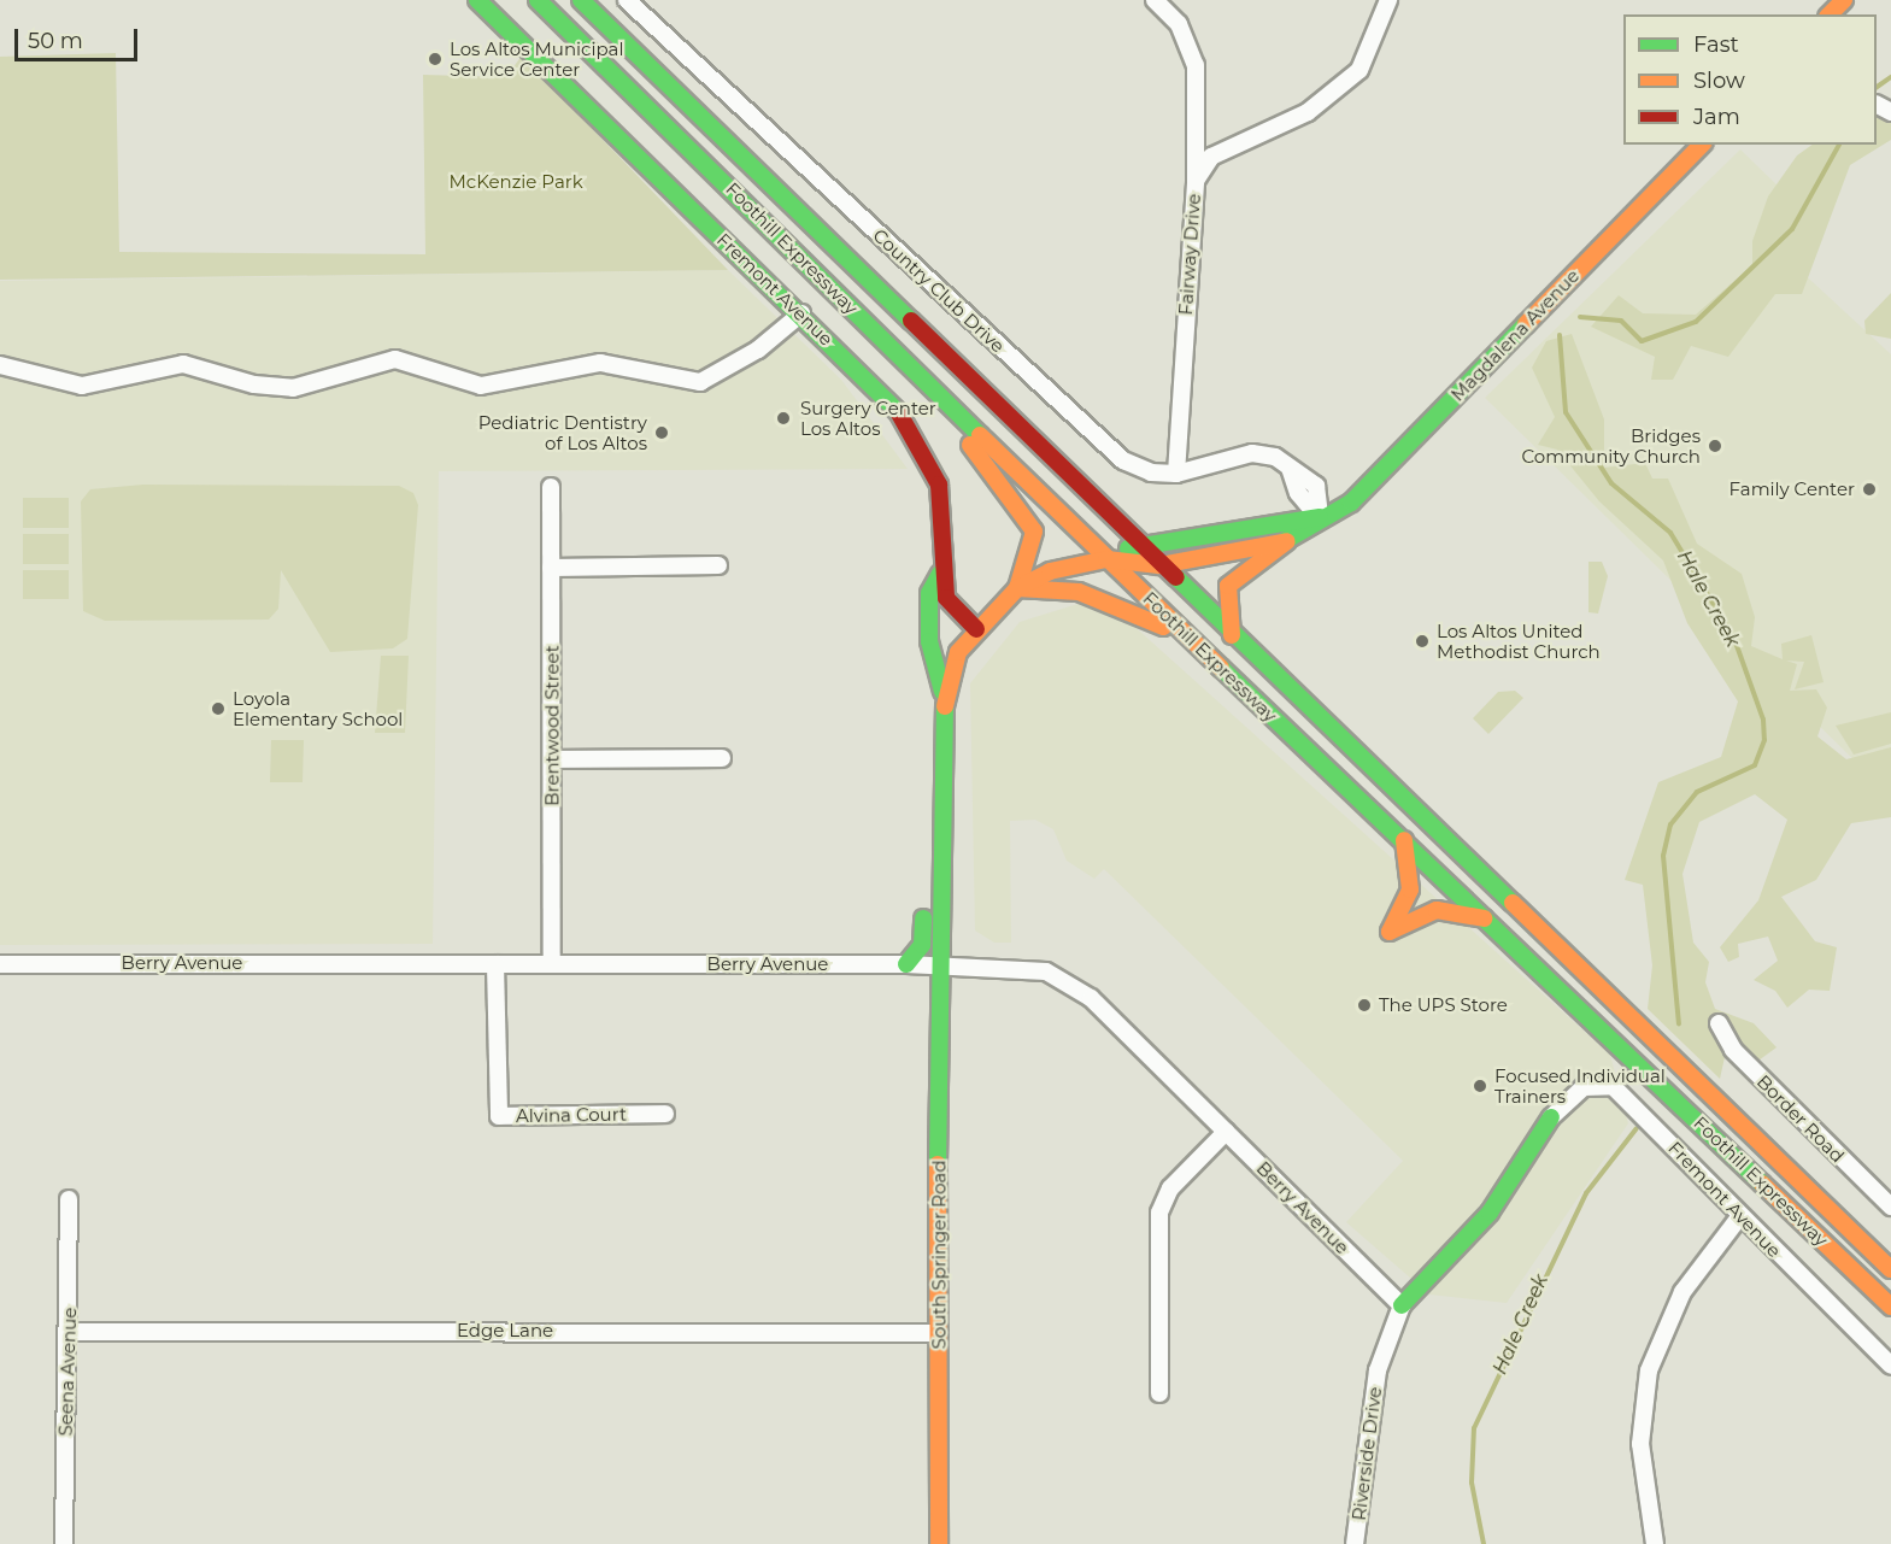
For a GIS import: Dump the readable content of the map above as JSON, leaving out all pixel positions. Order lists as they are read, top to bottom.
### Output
{
  "streets": {
    "main road": [
      "Foothill Expressway",
      "Fremont Avenue",
      "Magdalena Avenue",
      "South Springer Road",
      "Riverside Drive"
    ],
    "street": [
      "Fairway Drive",
      "Country Club Drive",
      "Brentwood Street",
      "Berry Avenue",
      "Alvina Court",
      "Border Road",
      "Edge Lane",
      "Seena Avenue"
    ]
  },
  "crossings": [
    ["Foothill Expressway", "Magdalena Avenue"],
    ["Foothill Expressway", "South Springer Road"],
    ["Fairway Drive", "Country Club Drive"],
    ["Fremont Avenue", "South Springer Road"],
    ["Fremont Avenue", "Riverside Drive"],
    ["Country Club Drive", "Magdalena Avenue"],
    ["Magdalena Avenue", "South Springer Road"],
    ["Brentwood Street", "Berry Avenue"],
    ["Berry Avenue", "Alvina Court"],
    ["Berry Avenue", "South Springer Road"],
    ["Berry Avenue", "Riverside Drive"],
    ["South Springer Road", "Edge Lane"],
    ["Edge Lane", "Seena Avenue"]
  ],
  "water": ["Hale Creek"],
  "parks": ["McKenzie Park"],
  "places": [
    "Los Altos Municipal Service Center",
    "Surgery Center Los Altos",
    "Pediatric Dentistry of Los Altos",
    "Bridges Community Church",
    "Family Center",
    "Los Altos United Methodist Church",
    "Loyola Elementary School",
    "The UPS Store",
    "Focused Individual Trainers"
  ],
  "legend": ["Fast", "Slow", "Jam"],
  "scale_bar": "50 m"
}
